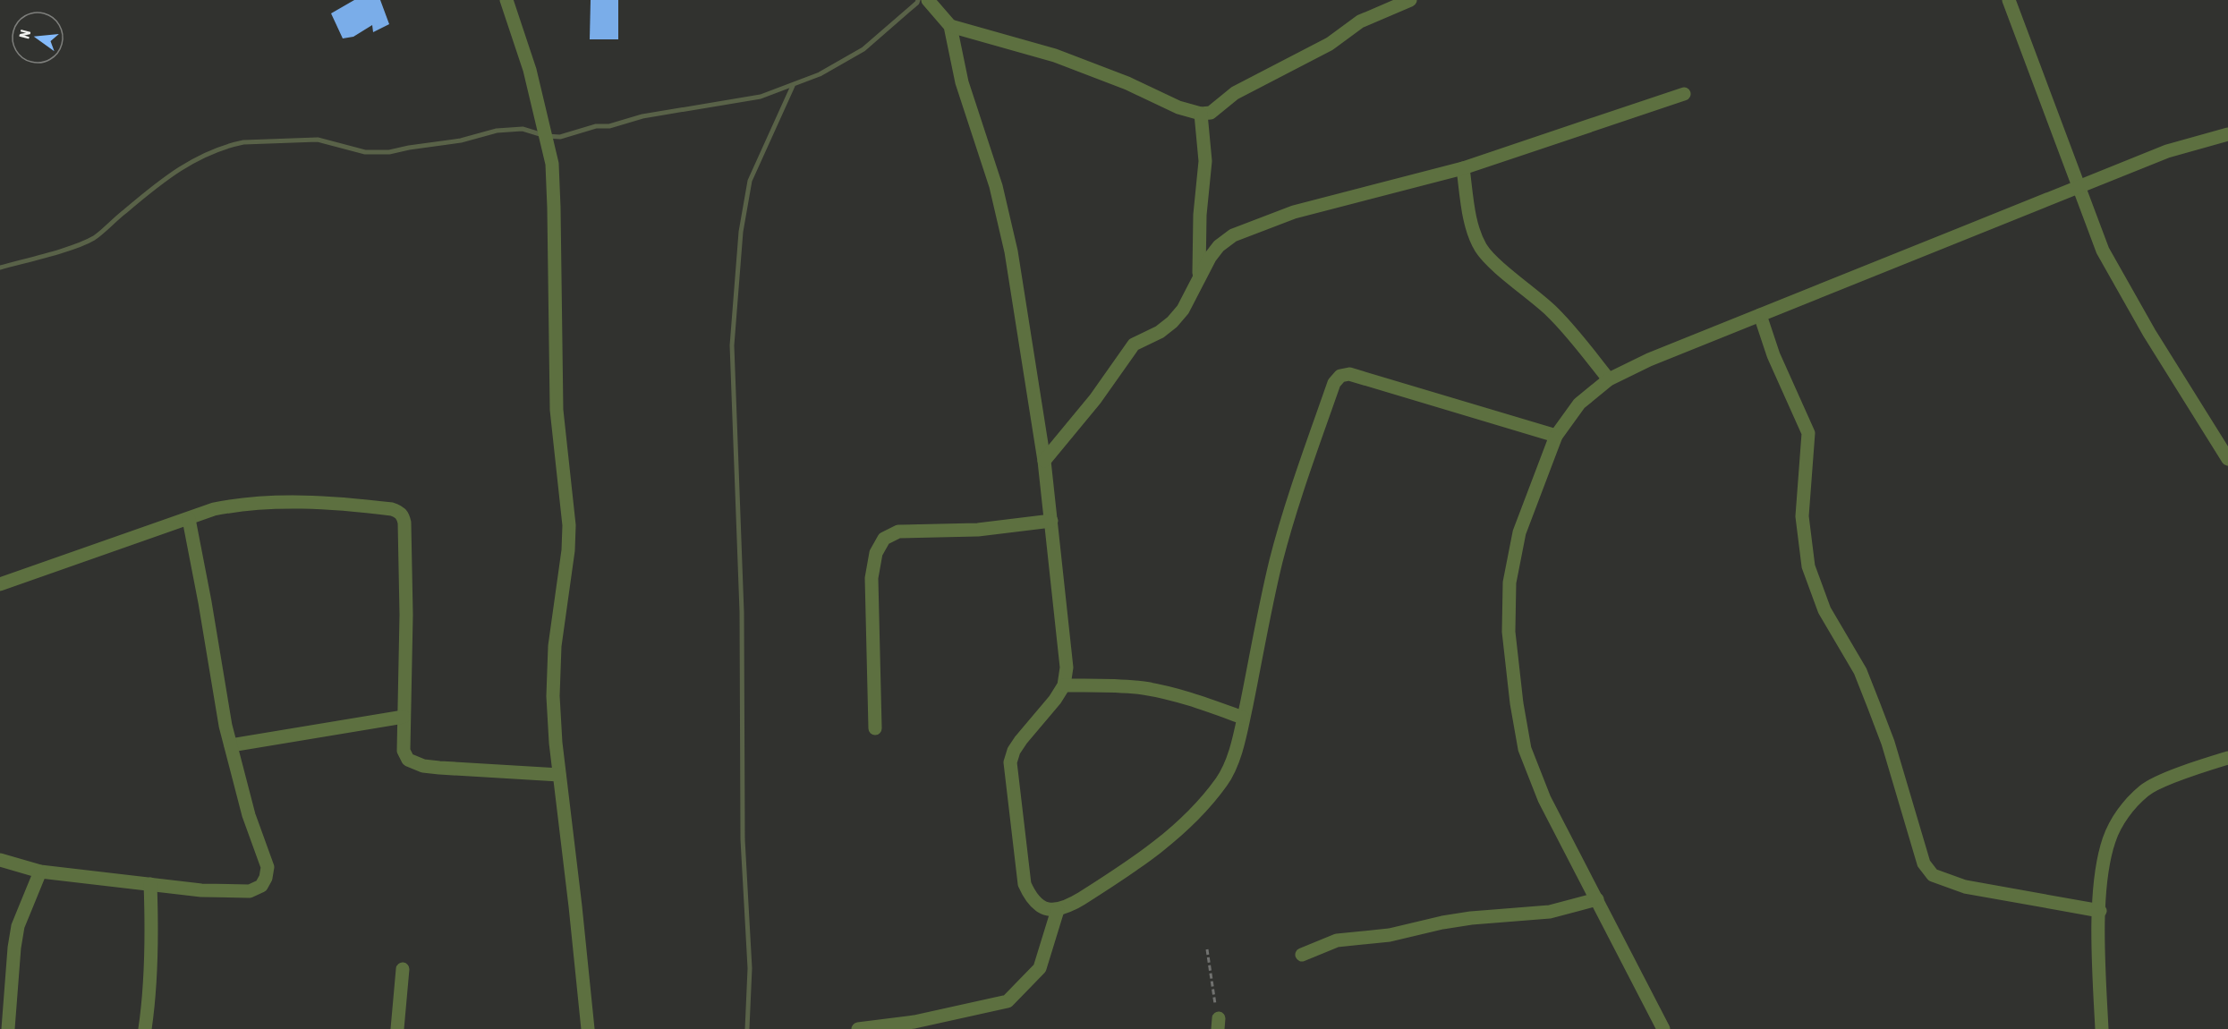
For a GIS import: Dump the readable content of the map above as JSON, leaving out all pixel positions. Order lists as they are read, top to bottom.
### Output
{
  "north": "left"
}
